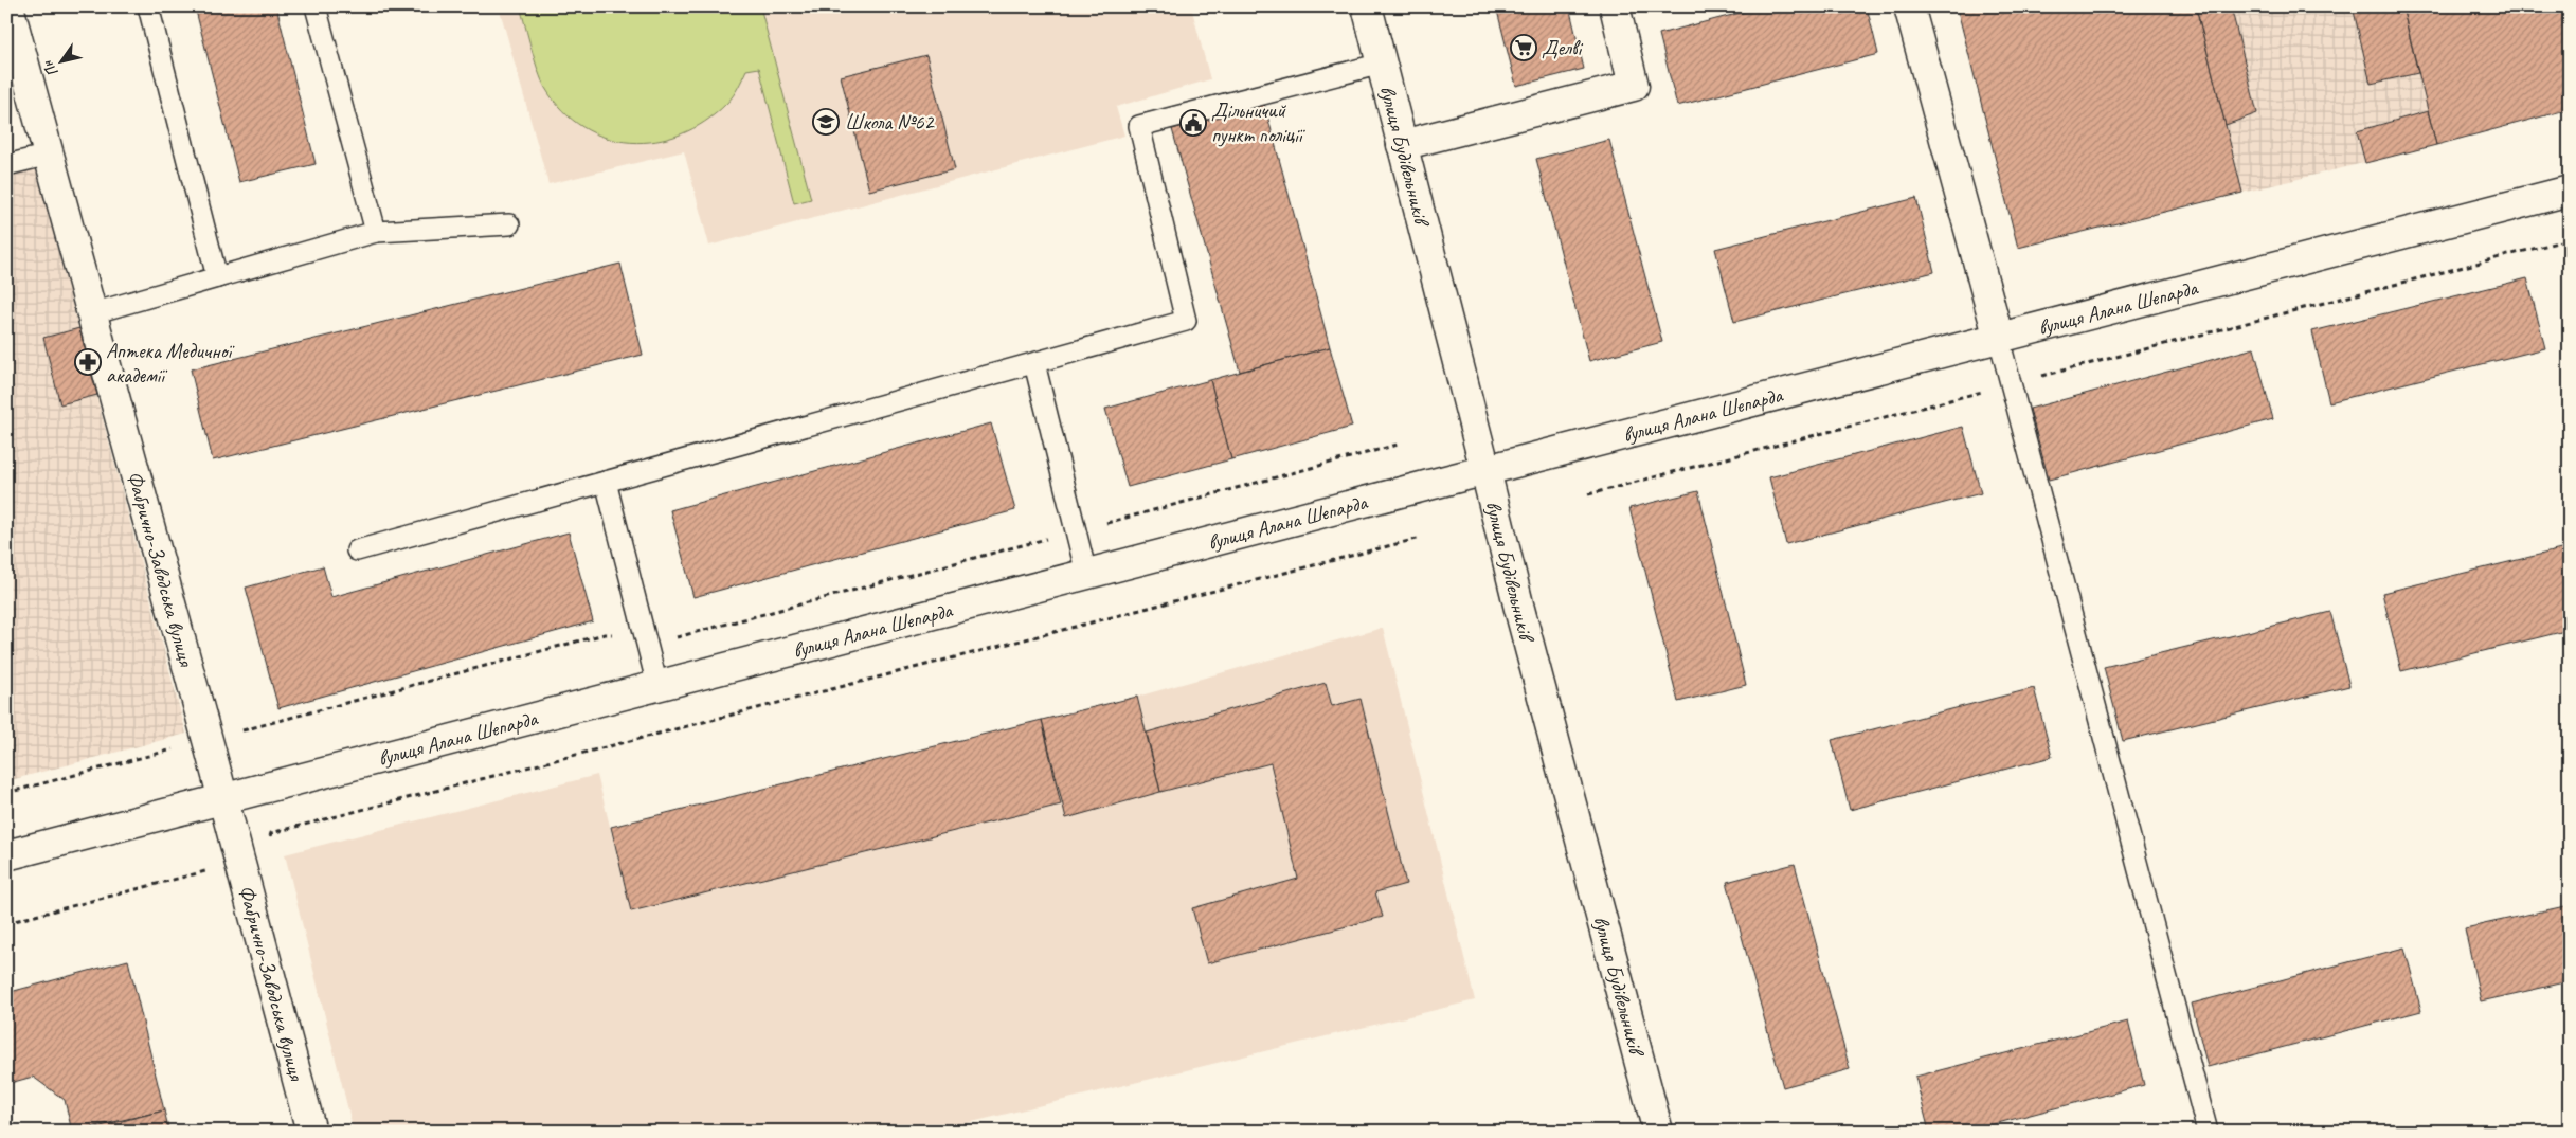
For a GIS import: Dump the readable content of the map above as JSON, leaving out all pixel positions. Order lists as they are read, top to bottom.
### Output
{
  "streets": {
    "street": ["вулиця Будівельників", "вулиця Алана Шепарда", "Фабрично-Заводська вулиця"]
  },
  "crossings": [
    ["вулиця Будівельників", "вулиця Алана Шепарда"],
    ["вулиця Алана Шепарда", "Фабрично-Заводська вулиця"]
  ],
  "places": {
    "supermarket": ["Делві"],
    "school or university": ["Школа №62"],
    "public building": ["Дільничий пункт поліції"],
    "pharmacy": ["Аптека Медичної академії"]
  },
  "north": "bottom left"
}
